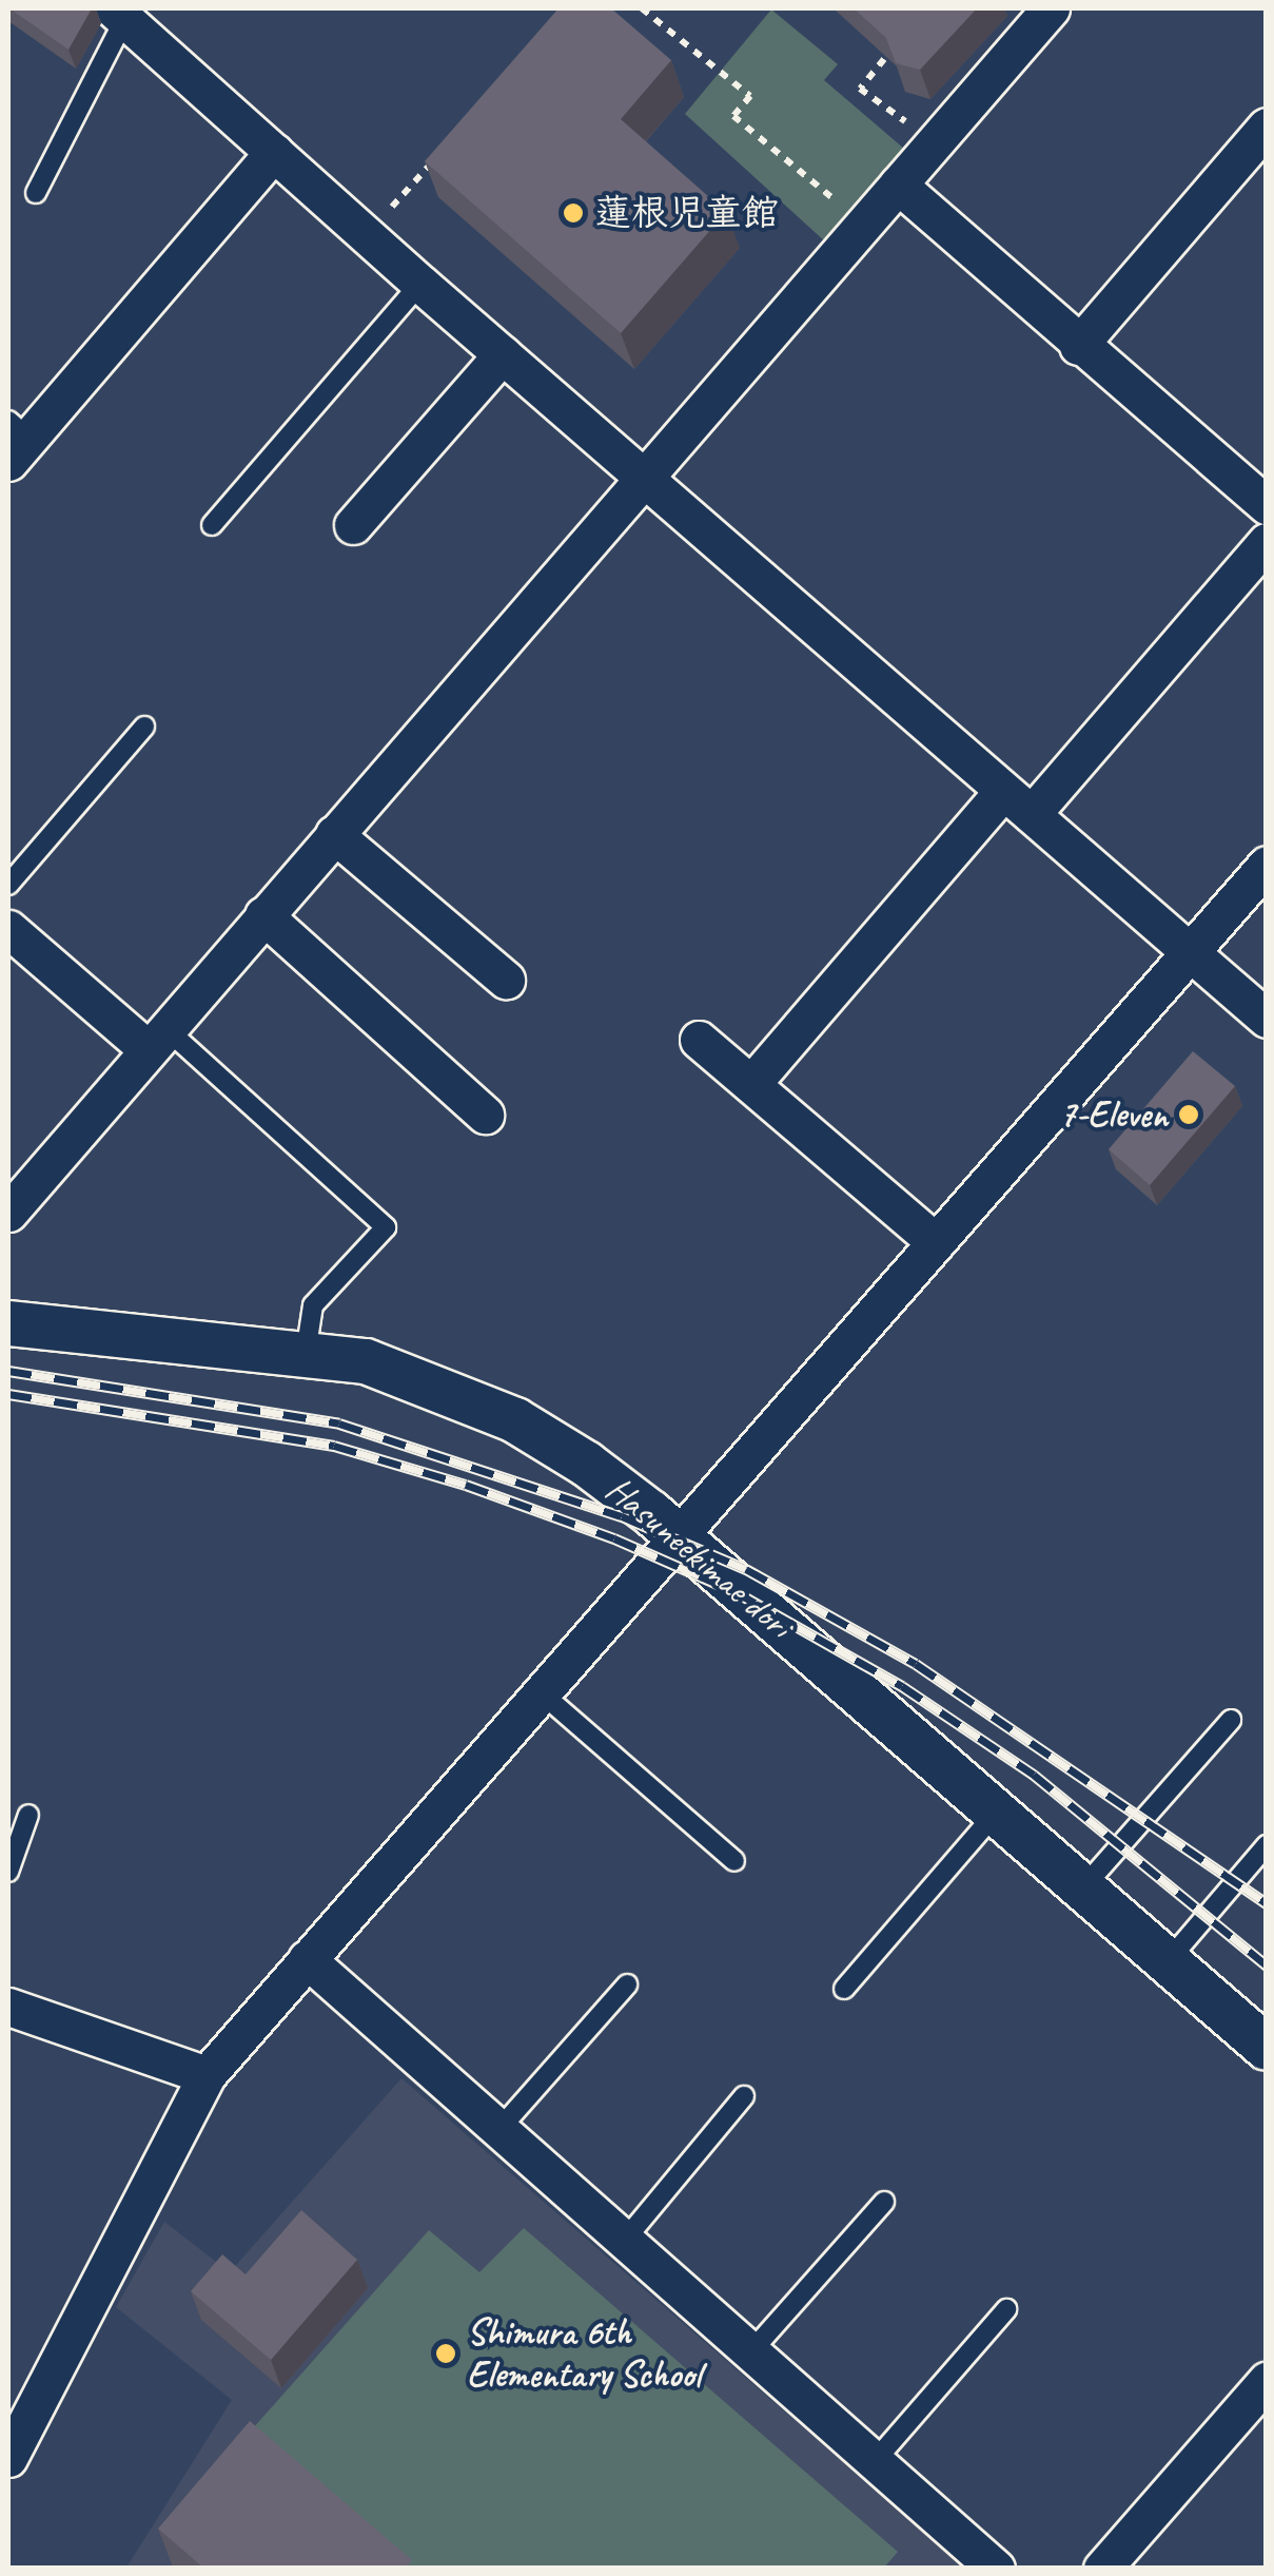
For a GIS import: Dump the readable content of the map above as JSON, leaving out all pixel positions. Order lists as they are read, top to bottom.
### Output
{
  "streets": {
    "street": ["Hasuneekimae dori"]
  },
  "places": ["蓮根児童館", "7-Eleven", "Shimura 6th Elementary School"]
}
